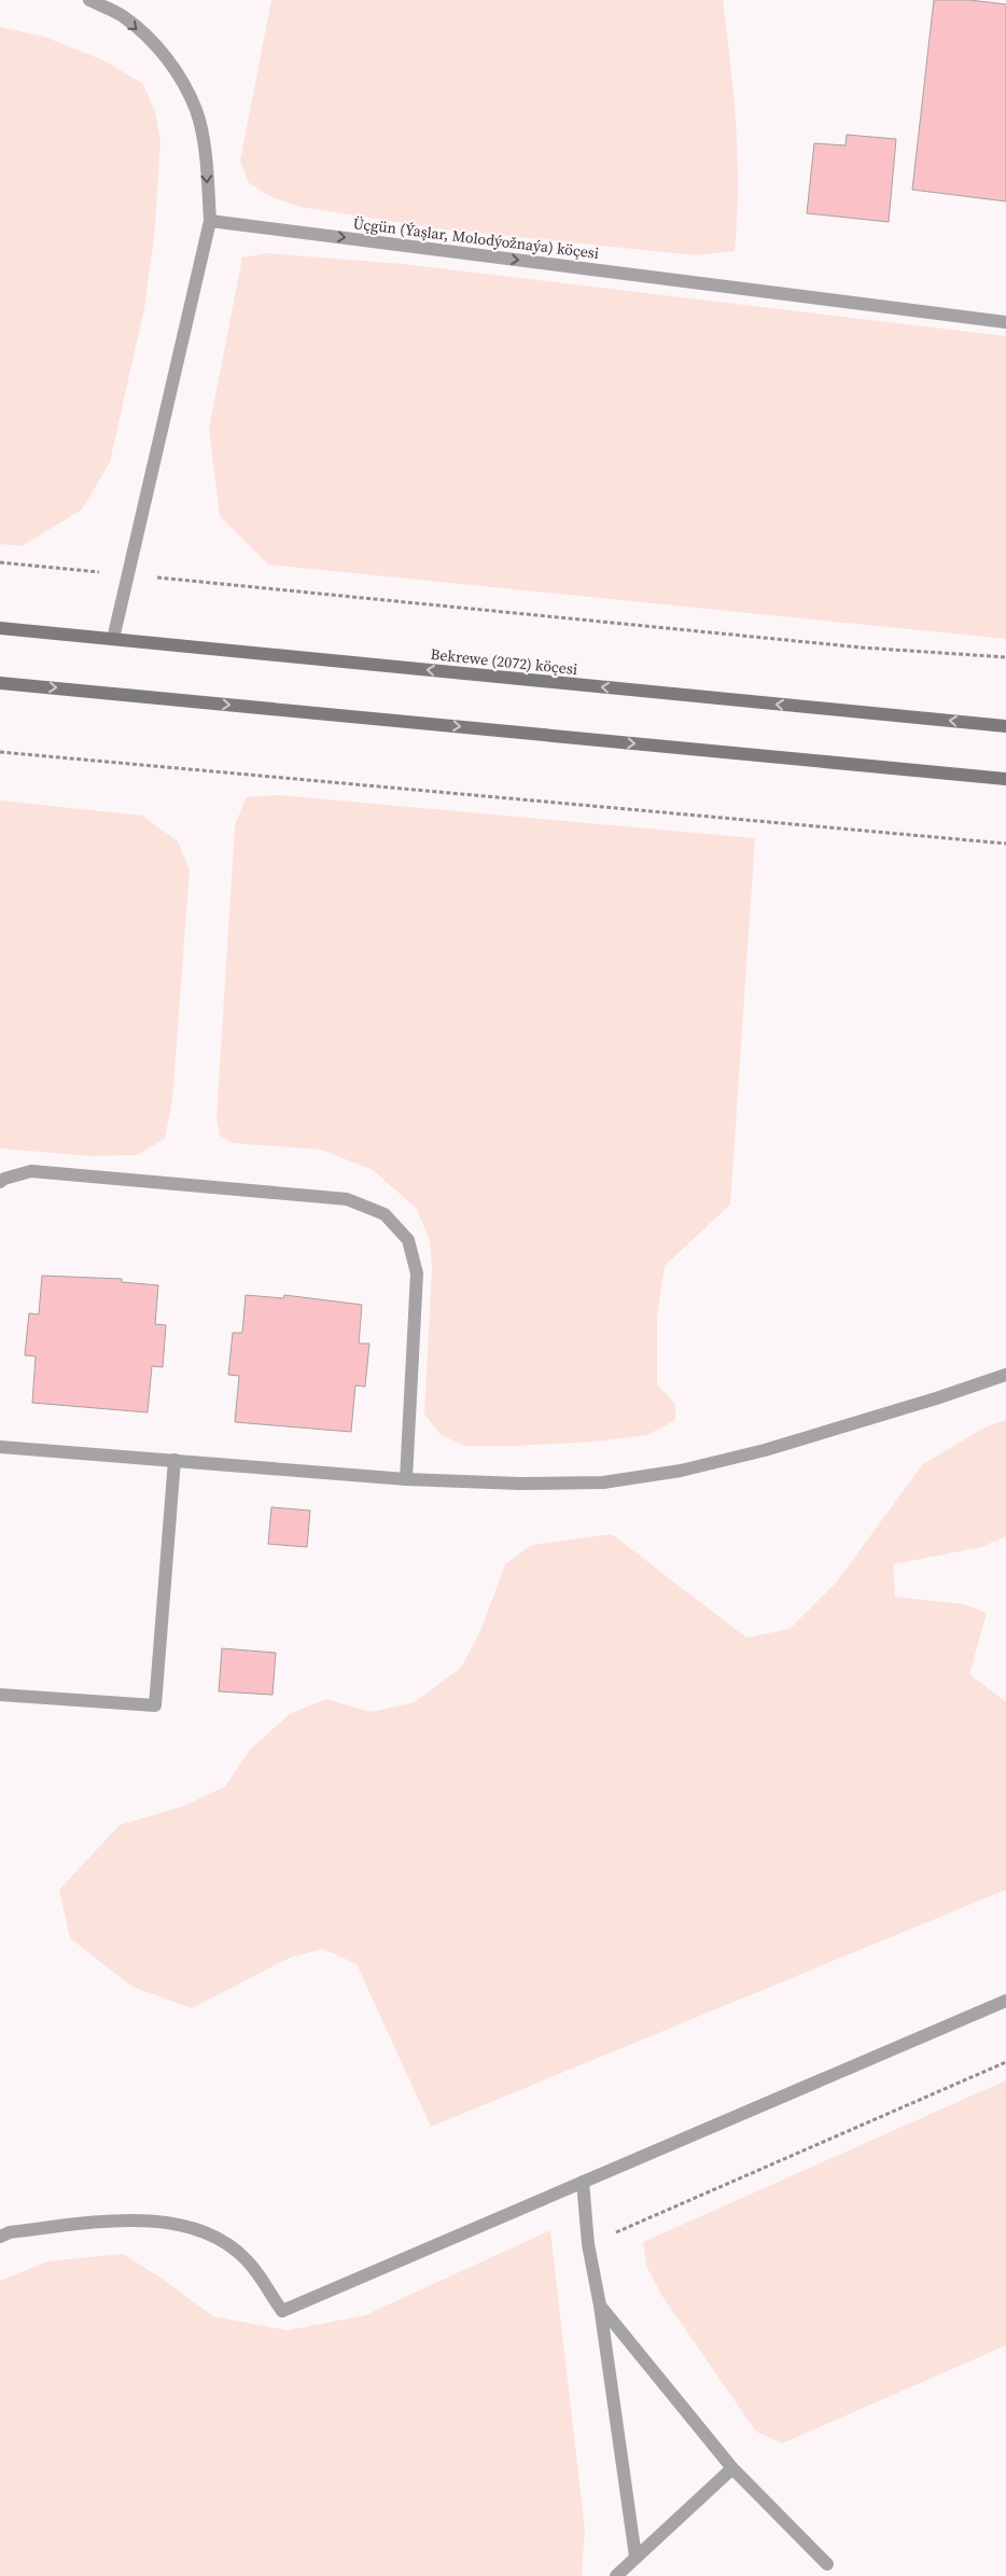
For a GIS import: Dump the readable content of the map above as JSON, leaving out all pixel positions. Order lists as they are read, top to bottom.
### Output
{
  "streets": {
    "main road": ["Bekrewe (2072) köçesi"],
    "street": ["Üçgün (Ýaşlar, Molodýožnaýa) köçesi"]
  },
  "one_way": ["Üçgün (Ýaşlar, Molodýožnaýa) köçesi"]
}
